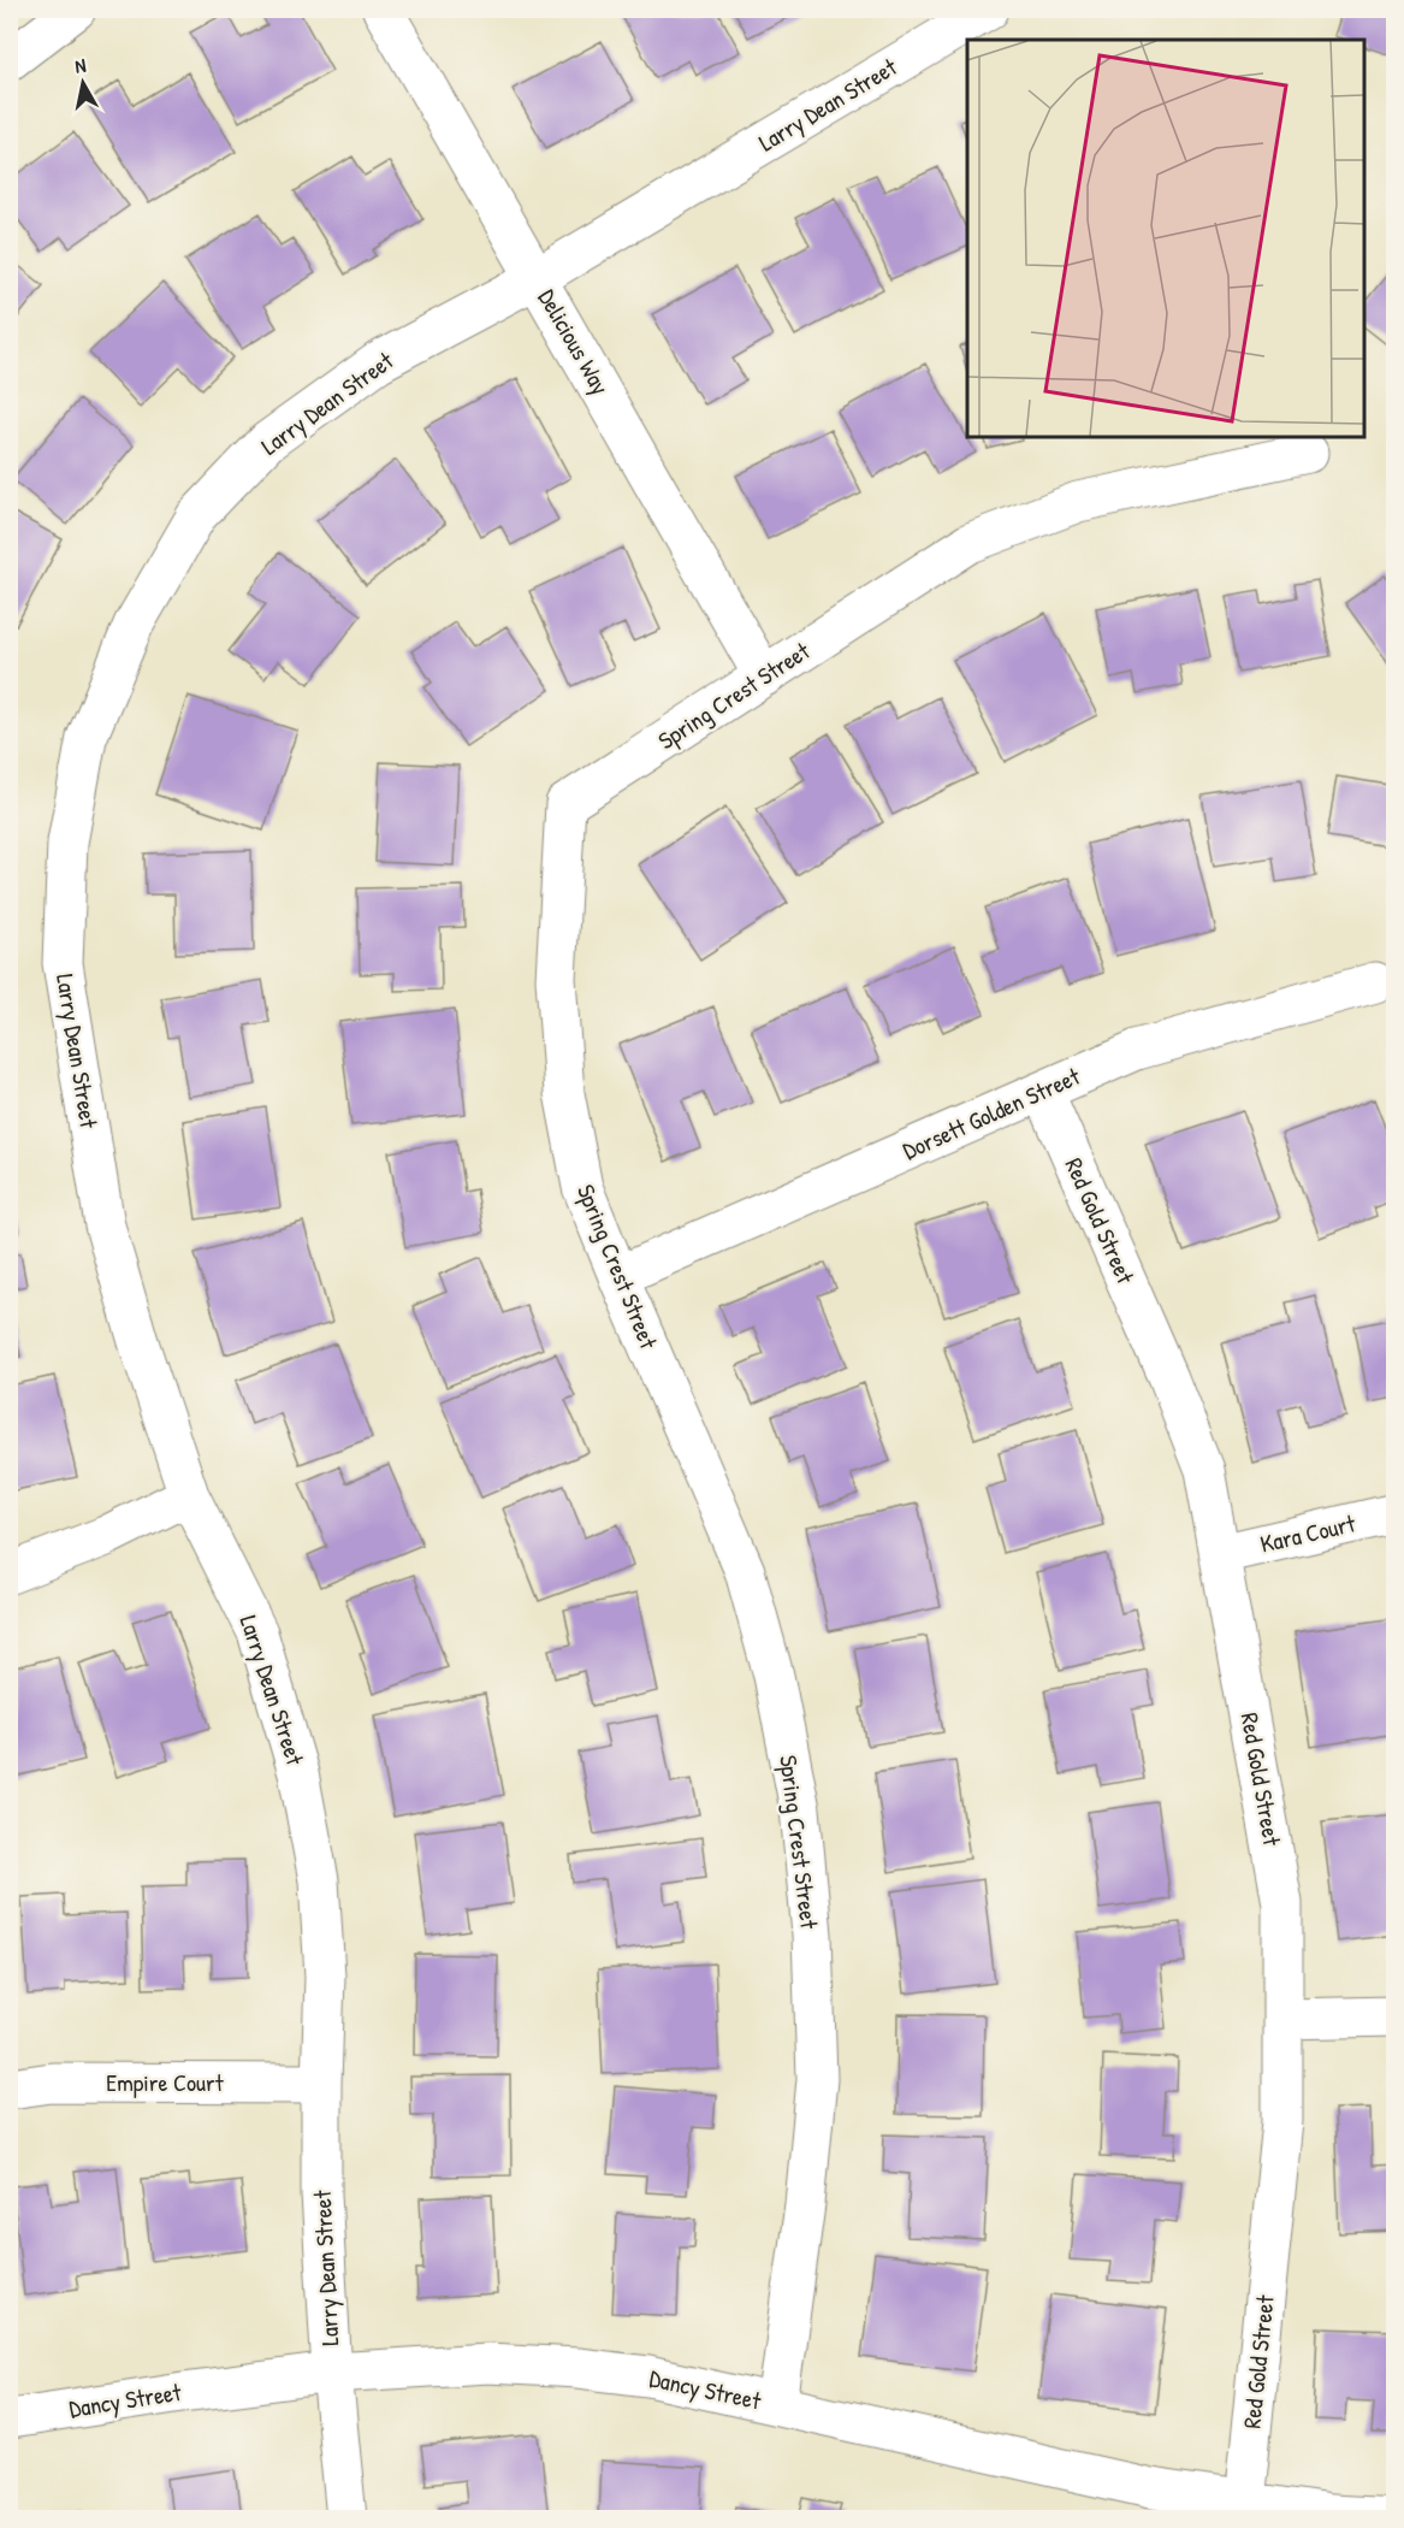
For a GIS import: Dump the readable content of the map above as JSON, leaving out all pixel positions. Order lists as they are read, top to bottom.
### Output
{
  "streets": {
    "street": [
      "Larry Dean Street",
      "Delicious Way",
      "Spring Crest Street",
      "Dorsett Golden Street",
      "Red Gold Street",
      "Kara Court",
      "Empire Court",
      "Dancy Street"
    ]
  },
  "crossings": [
    ["Larry Dean Street", "Delicious Way"],
    ["Larry Dean Street", "Empire Court"],
    ["Larry Dean Street", "Dancy Street"],
    ["Delicious Way", "Spring Crest Street"],
    ["Spring Crest Street", "Dorsett Golden Street"],
    ["Spring Crest Street", "Dancy Street"],
    ["Dorsett Golden Street", "Red Gold Street"],
    ["Red Gold Street", "Kara Court"],
    ["Red Gold Street", "Dancy Street"]
  ],
  "north": "top"
}
